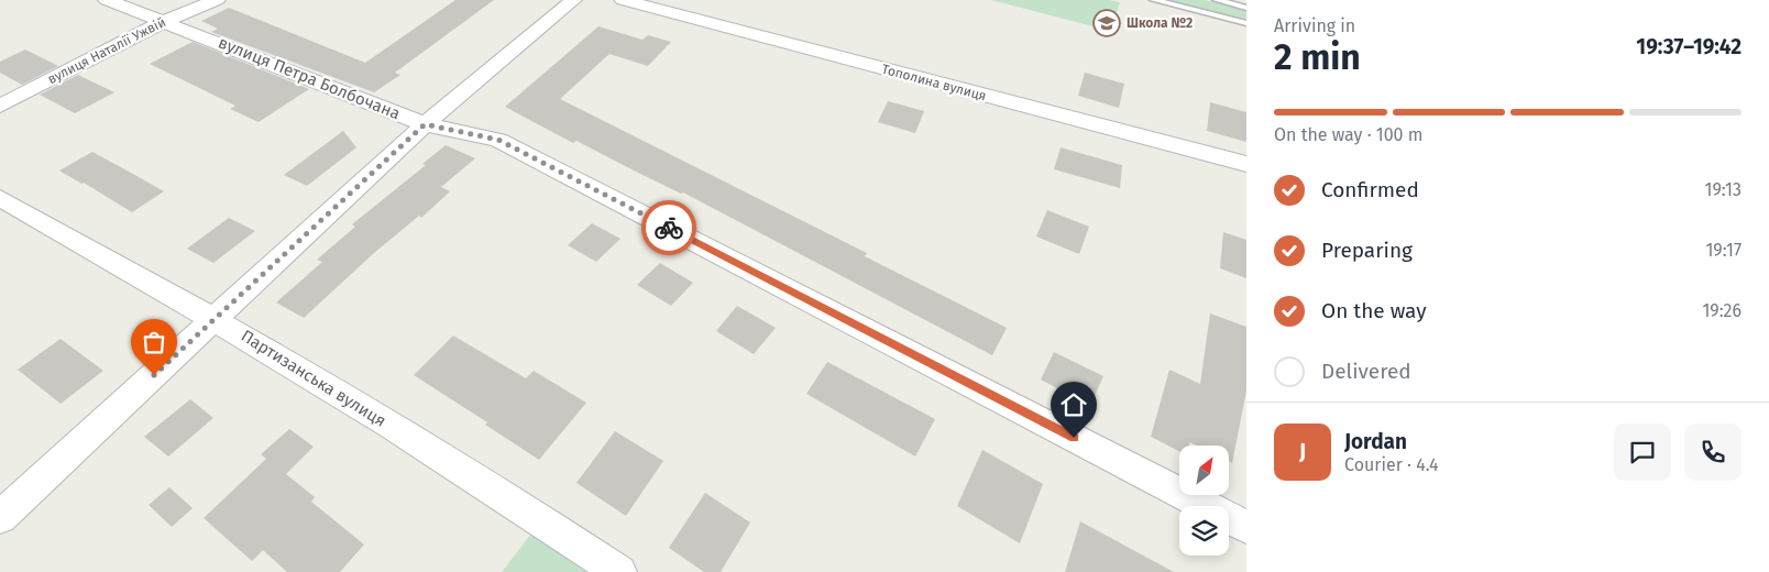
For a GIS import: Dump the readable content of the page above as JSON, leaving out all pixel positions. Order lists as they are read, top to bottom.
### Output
{
  "streets": {
    "street": [
      "вулиця Наталії Ужвій",
      "вулиця Петра Болбочана",
      "Тополина вулиця",
      "Партизанська вулиця"
    ]
  },
  "crossings": [
    ["вулиця Наталії Ужвій", "вулиця Петра Болбочана"]
  ],
  "places": {
    "school or university": ["Школа №2"]
  },
  "north": "top right",
  "page": {
    "heading": ["2 min", "Arriving in", "19:37–19:42"],
    "panel": ["Jordan", "Courier · 4.4"],
    "bar": "On the way · 100 m",
    "list": [
      ["Confirmed", "19:13"],
      ["Preparing", "19:17"],
      ["On the way", "19:26"],
      "Delivered"
    ],
    "round": "J"
  }
}
